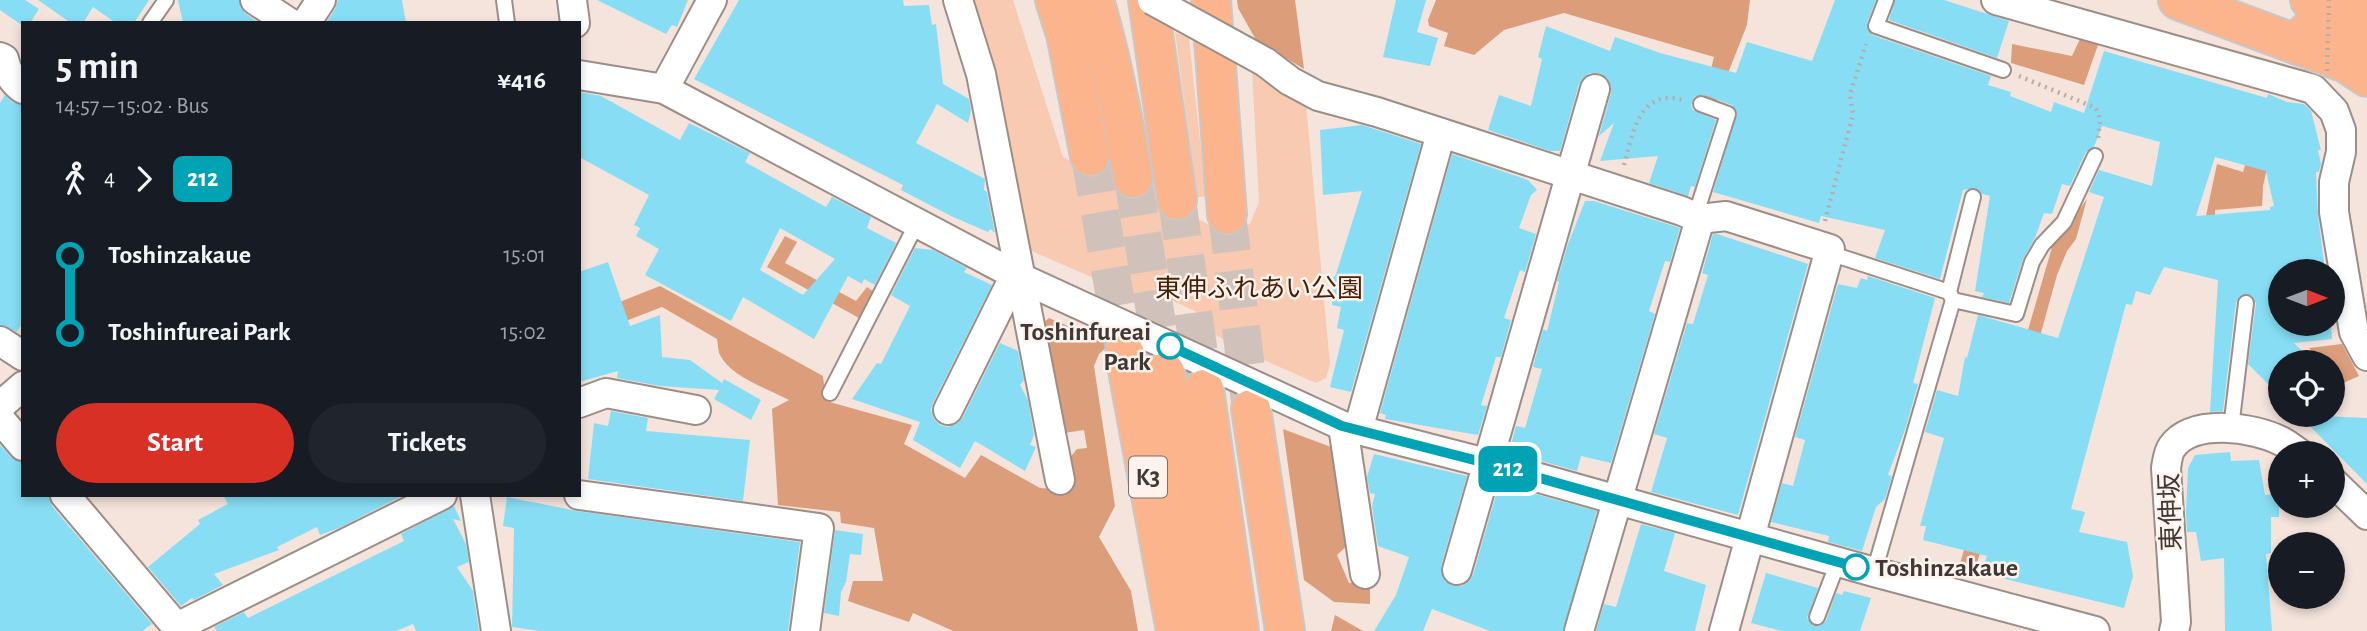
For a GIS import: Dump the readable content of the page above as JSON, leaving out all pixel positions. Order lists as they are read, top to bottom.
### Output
{
  "streets": {
    "highway": ["K3"],
    "street": ["東伸坂"]
  },
  "parks": ["東伸ふれあい公園"],
  "places": ["Toshinfureai Park", "Toshinzakaue"],
  "lines": ["bus line 212"],
  "north": "right",
  "page": {
    "on_map": "212",
    "heading": ["5 min", "14:57 – 15:02 · Bus", "¥416"],
    "legs": ["4", "212"],
    "list": [
      {
        "name": "Toshinzakaue",
        "value": "15:01"
      },
      {
        "name": "Toshinfureai Park",
        "value": "15:02"
      }
    ],
    "map_buttons": ["+", "−"],
    "buttons": ["Start", "Tickets"]
  }
}
